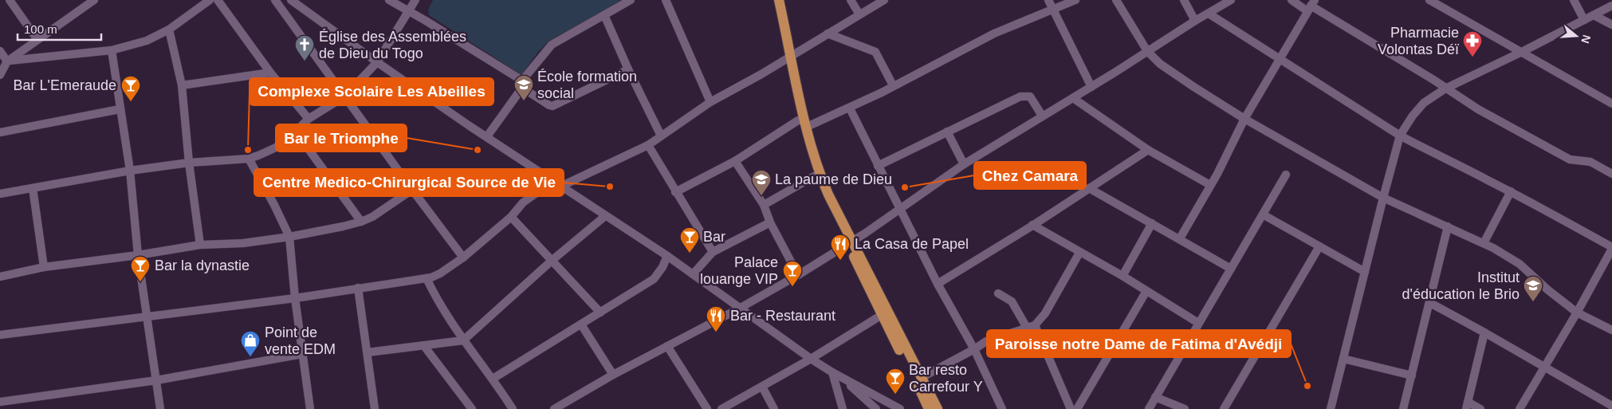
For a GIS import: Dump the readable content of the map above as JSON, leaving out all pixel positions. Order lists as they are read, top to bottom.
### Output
{
  "places": {
    "pharmacy": ["Pharmacie Volontas Déï"],
    "church": ["Église des Assemblées de Dieu du Togo"],
    "school or university": ["École formation social", "La paume de Dieu", "Institut d'éducation le Brio"],
    "bar": [
      "Bar L'Emeraude",
      "Bar",
      "Bar la dynastie",
      "Palace louange VIP",
      "Bar resto Carrefour Y"
    ],
    "other": [
      "Complexe Scolaire Les Abeilles",
      "Bar le Triomphe",
      "Centre Medico-Chirurgical Source de Vie",
      "Chez Camara",
      "Paroisse notre Dame de Fatima d'Avédji"
    ],
    "restaurant": ["La Casa de Papel", "Bar - Restaurant"],
    "shop": ["Point de vente EDM"]
  },
  "scale_bar": "100 m",
  "north": "right"
}
